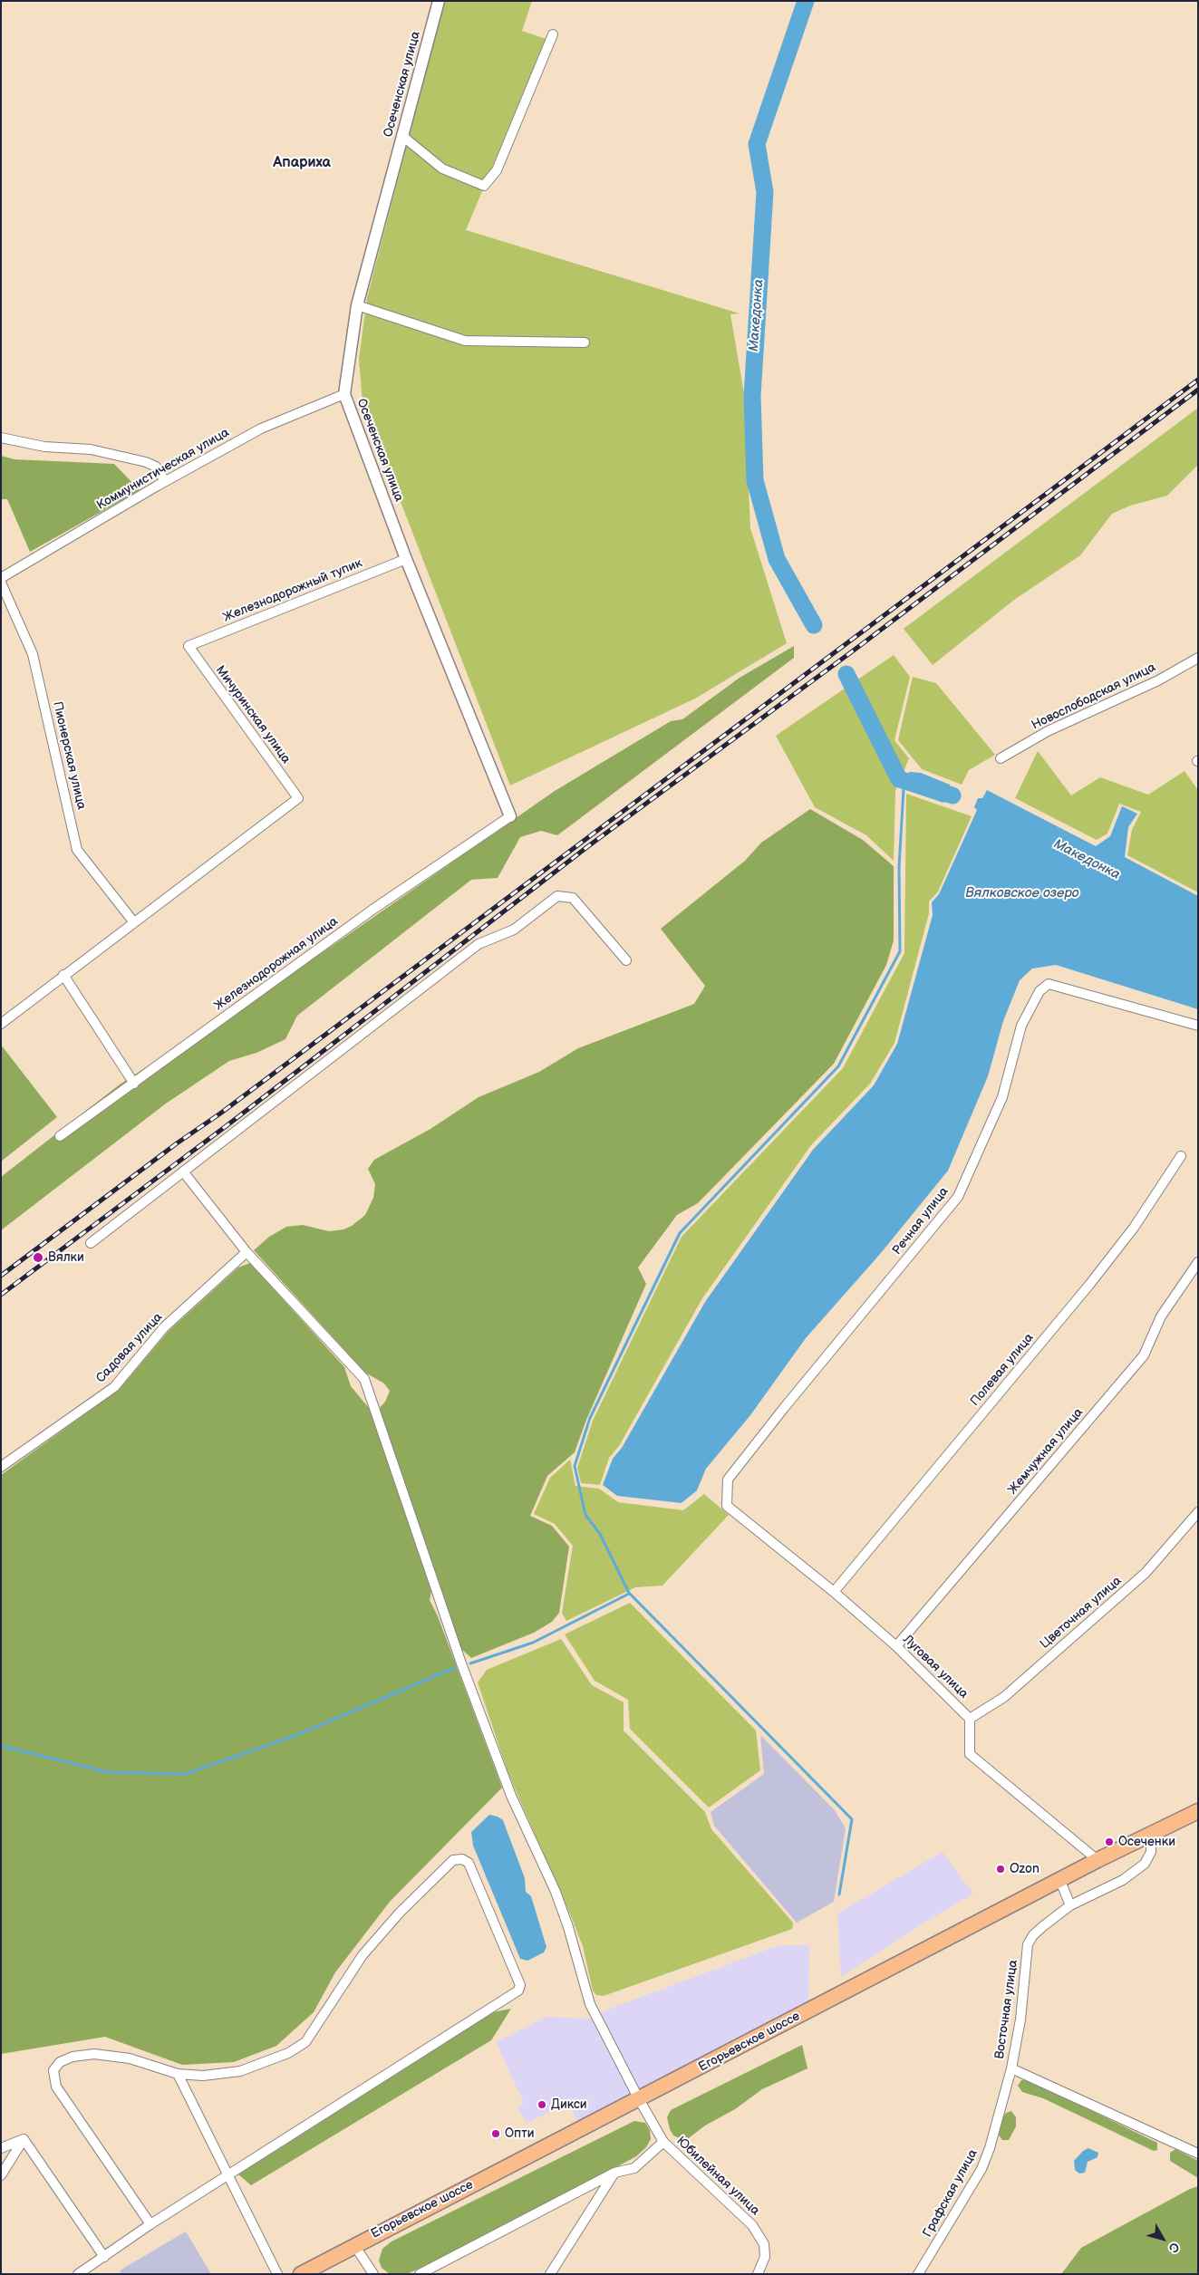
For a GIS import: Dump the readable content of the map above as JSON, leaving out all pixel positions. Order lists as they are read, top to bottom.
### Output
{
  "streets": {
    "main road": ["Егорьевское шоссе"],
    "street": [
      "Осеченская улица",
      "Коммунистическая улица",
      "Железнодорожный тупик",
      "Новослободская улица",
      "Мичуринская улица",
      "Пионерская улица",
      "Железнодорожная улица",
      "Речная улица",
      "Садовая улица",
      "Полевая улица",
      "Жемчужная улица",
      "Цветочная улица",
      "Луговая улица",
      "Восточная улица",
      "Юбилейная улица",
      "Графская улица"
    ]
  },
  "crossings": [
    ["Осеченская улица", "Коммунистическая улица"],
    ["Осеченская улица", "Железнодорожный тупик"],
    ["Осеченская улица", "Железнодорожная улица"],
    ["Железнодорожный тупик", "Мичуринская улица"],
    ["Мичуринская улица", "Пионерская улица"],
    ["Речная улица", "Луговая улица"],
    ["Садовая улица", "Юбилейная улица"],
    ["Полевая улица", "Луговая улица"],
    ["Жемчужная улица", "Луговая улица"],
    ["Цветочная улица", "Луговая улица"],
    ["Восточная улица", "Егорьевское шоссе"],
    ["Восточная улица", "Графская улица"],
    ["Егорьевское шоссе", "Юбилейная улица"]
  ],
  "districts": ["Апариха"],
  "water": ["Македонка", "Вялковское озеро"],
  "places": [
    "Вялки",
    "Осеченки",
    "Ozon",
    "Дикси",
    "Опти"
  ],
  "north": "bottom right"
}
